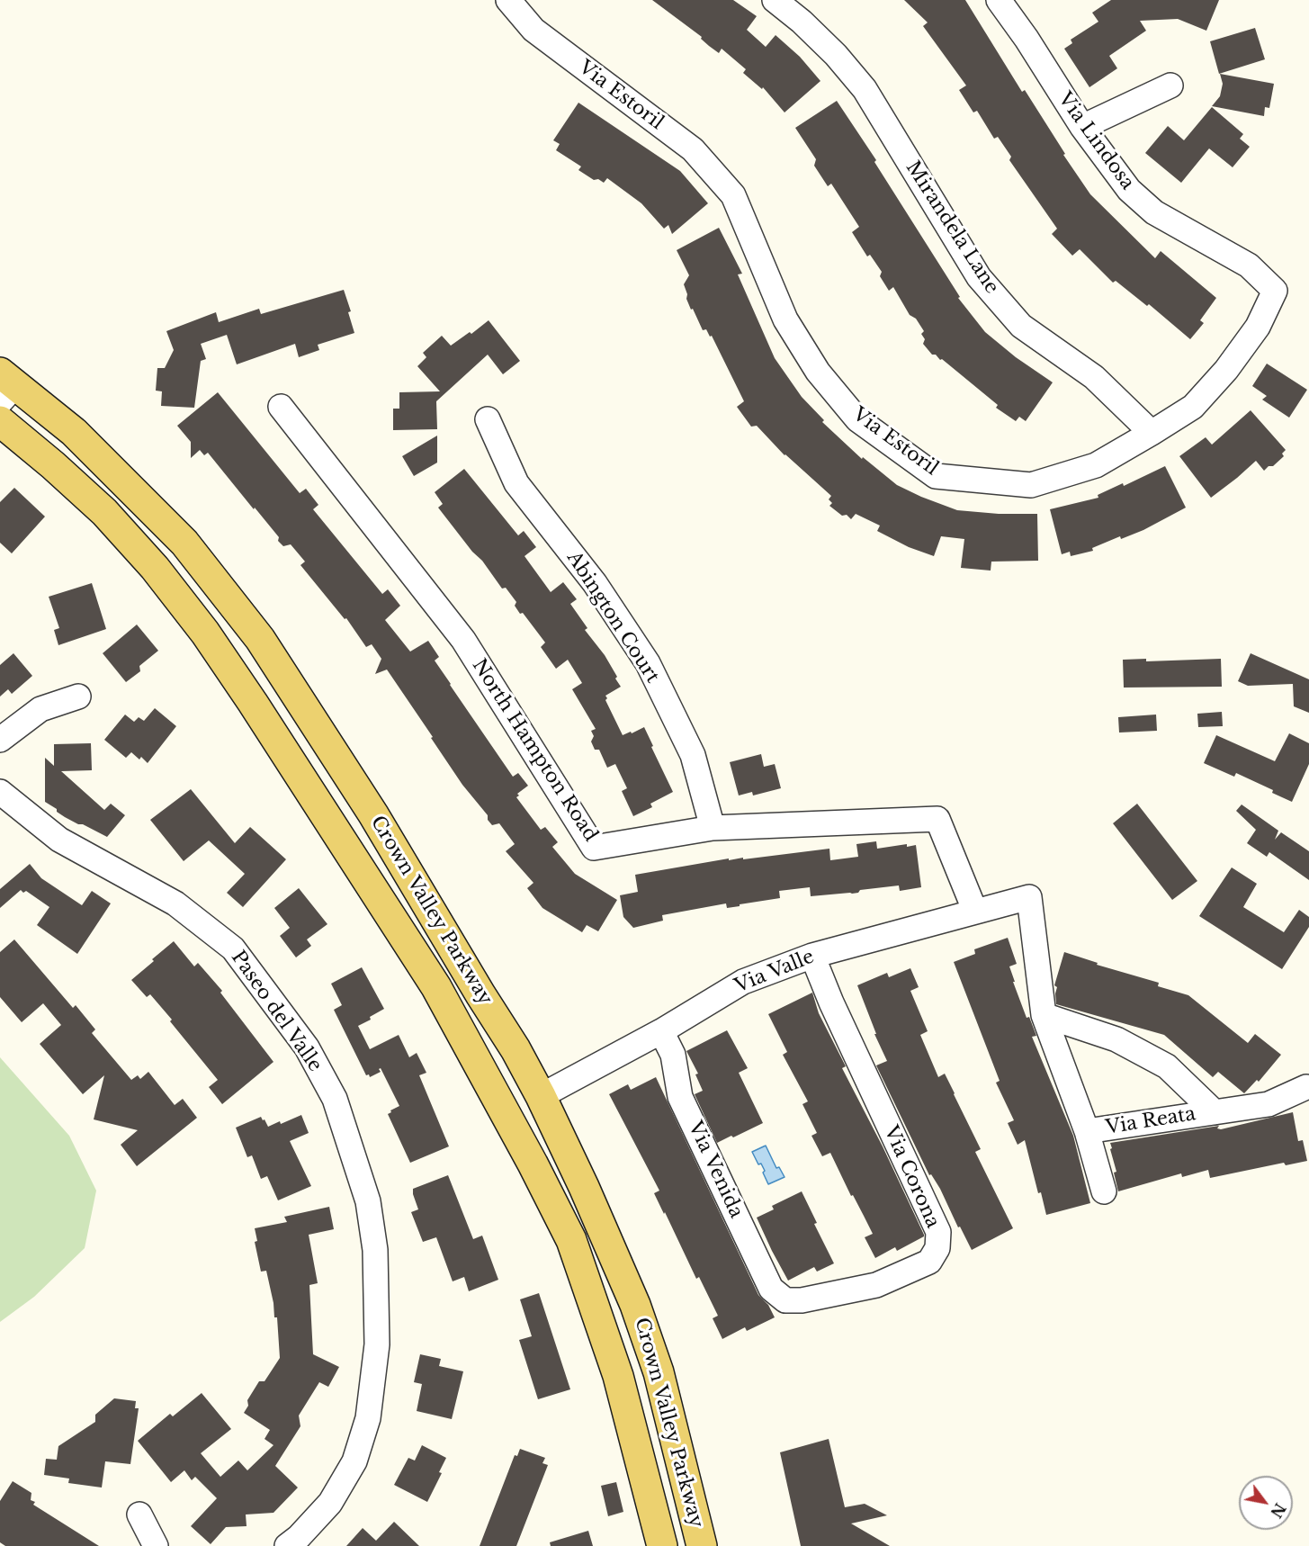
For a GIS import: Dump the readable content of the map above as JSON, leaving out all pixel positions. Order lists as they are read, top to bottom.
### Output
{
  "streets": {
    "main road": ["Crown Valley Parkway"],
    "street": [
      "Via Estoril",
      "Via Lindosa",
      "Mirandela Lane",
      "Abington Court",
      "North Hampton Road",
      "Via Valle",
      "Paseo del Valle",
      "Via Reata",
      "Via Venida",
      "Via Corona"
    ]
  },
  "crossings": [
    ["Via Estoril", "Via Lindosa"],
    ["Via Estoril", "Mirandela Lane"],
    ["Abington Court", "North Hampton Road"],
    ["North Hampton Road", "Via Valle"],
    ["Crown Valley Parkway", "Via Valle"],
    ["Via Valle", "Via Reata"],
    ["Via Valle", "Via Venida"],
    ["Via Valle", "Via Corona"],
    ["Via Venida", "Via Corona"]
  ],
  "north": "bottom right"
}
